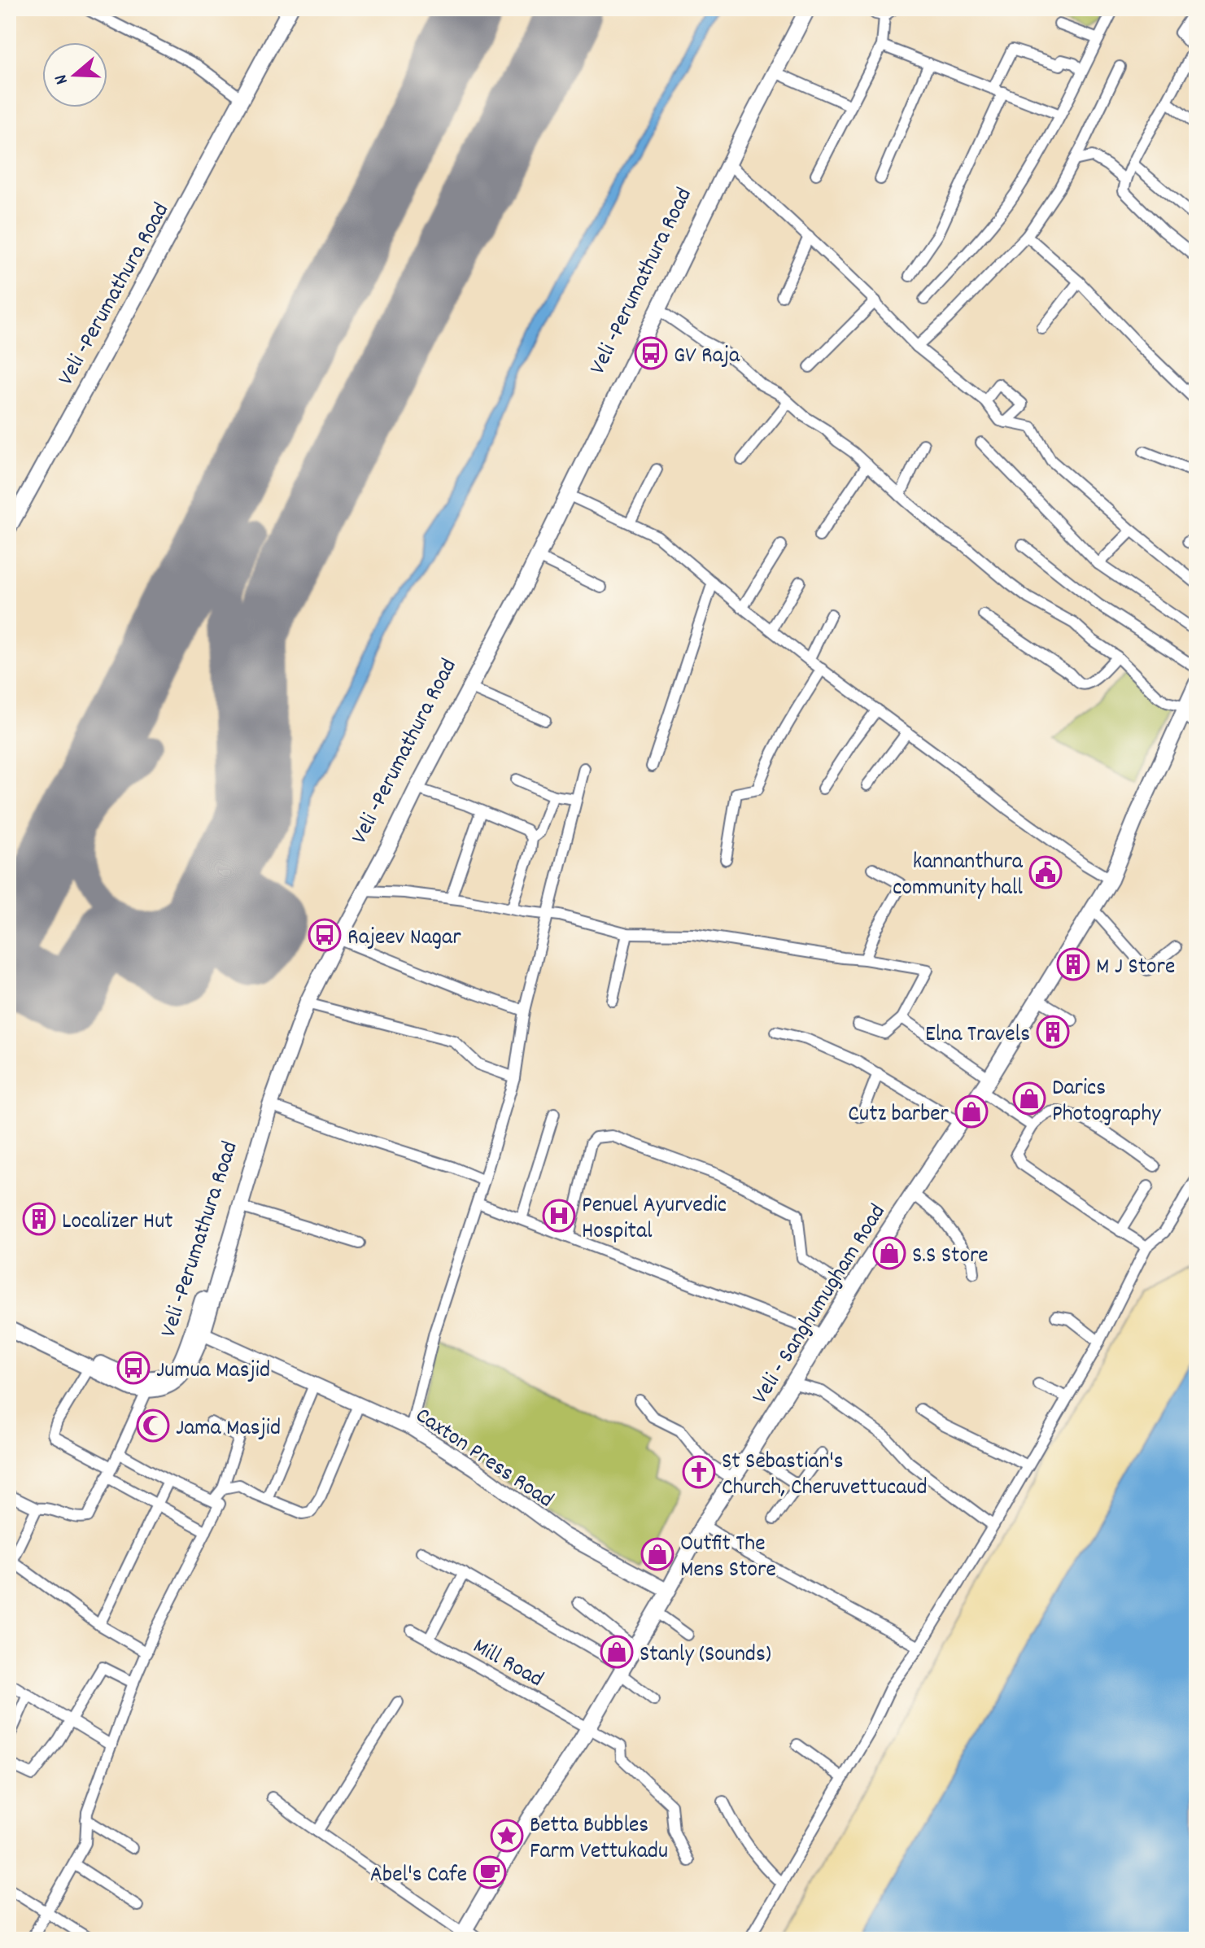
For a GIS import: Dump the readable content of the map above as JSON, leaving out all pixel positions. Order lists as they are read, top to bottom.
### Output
{
  "streets": {
    "main road": ["Veli -Perumathura Road", "Veli - Sanghumugham Road"],
    "street": ["Caxton Press Road", "Mill Road"]
  },
  "crossings": [
    ["Veli - Sanghumugham Road", "Caxton Press Road"],
    ["Veli - Sanghumugham Road", "Mill Road"]
  ],
  "places": {
    "bus stop": ["GV Raja", "Rajeev Nagar", "Jumua Masjid"],
    "public building": ["kannanthura community hall"],
    "building": ["M J Store", "Elna Travels", "Localizer Hut"],
    "shop": [
      "Darics Photography",
      "Cutz barber",
      "S.S Store",
      "Outfit The Mens Store",
      "Stanly (Sounds)"
    ],
    "hospital": ["Penuel Ayurvedic Hospital"],
    "mosque": ["Jama Masjid"],
    "church": ["St Sebastian's Church, Cheruvettucaud"],
    "place": ["Betta Bubbles Farm Vettukadu"],
    "cafe": ["Abel's Cafe"]
  },
  "north": "left"
}
